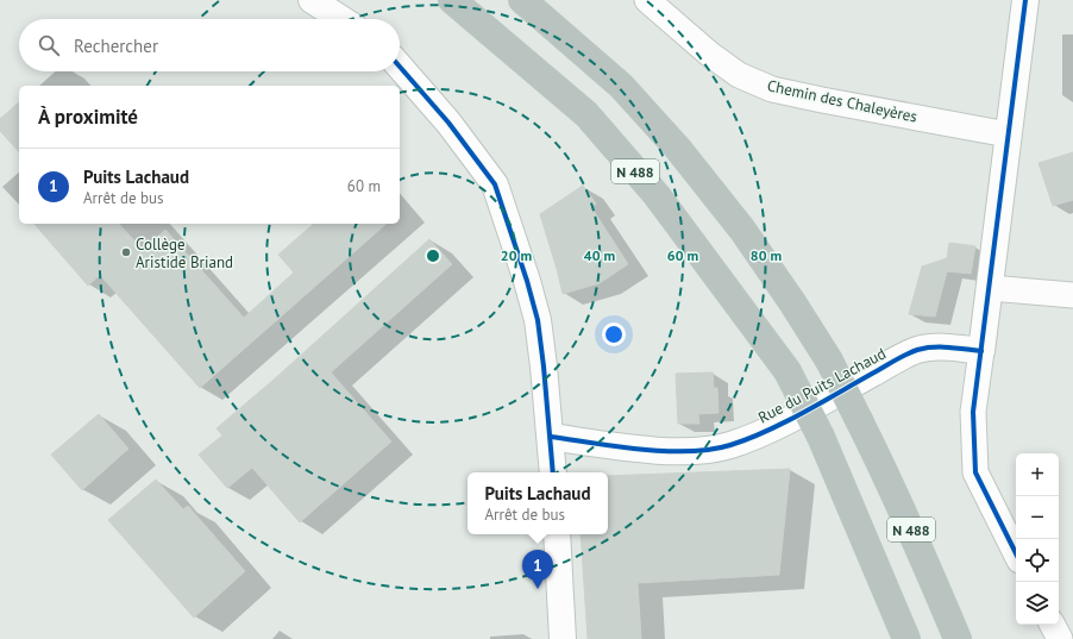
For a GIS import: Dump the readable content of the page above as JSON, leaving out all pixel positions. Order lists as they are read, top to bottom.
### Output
{
  "streets": {
    "highway": ["N 488"],
    "street": ["Chemin des Chaleyères", "Rue du Puits Lachaud"]
  },
  "places": ["Collège Aristide Briand"],
  "page": {
    "search": "Rechercher",
    "heading": "À proximité",
    "list": [
      {
        "mark": "1",
        "name": "Puits Lachaud",
        "note": "Arrêt de bus",
        "value": "60 m"
      }
    ],
    "map_buttons": ["+", "−"],
    "popup": ["Puits Lachaud", "Arrêt de bus"],
    "pins": "1"
  },
  "rings": [
    "20 m",
    "40 m",
    "60 m",
    "80 m"
  ]
}
